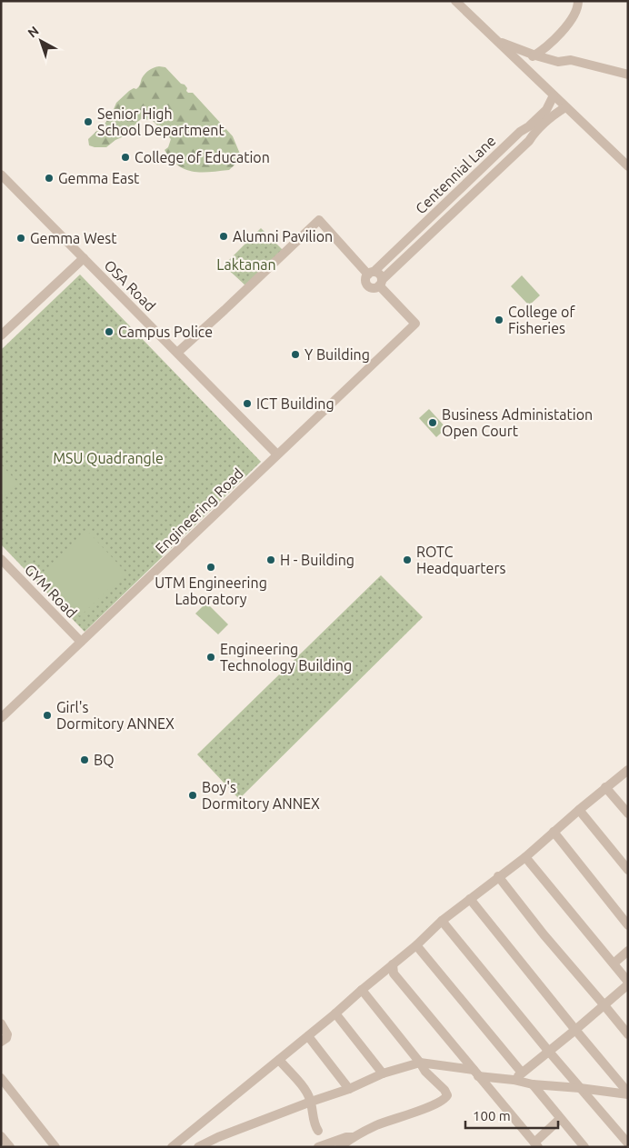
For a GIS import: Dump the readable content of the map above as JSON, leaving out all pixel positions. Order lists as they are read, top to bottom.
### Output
{
  "streets": {
    "street": [
      "Centennial Lane",
      "OSA Road",
      "Engineering Road",
      "GYM Road"
    ]
  },
  "crossings": [
    ["Centennial Lane", "Engineering Road"],
    ["OSA Road", "Engineering Road"],
    ["Engineering Road", "GYM Road"]
  ],
  "parks": ["Laktanan", "MSU Quadrangle"],
  "places": [
    "Senior High School Department",
    "College of Education",
    "Gemma East",
    "Alumni Pavilion",
    "Gemma West",
    "College of Fisheries",
    "Campus Police",
    "Y Building",
    "ICT Building",
    "Business Administation Open Court",
    "H - Building",
    "ROTC Headquarters",
    "UTM Engineering Laboratory",
    "Engineering Technology Building",
    "Girl's Dormitory ANNEX",
    "BQ",
    "Boy's Dormitory ANNEX"
  ],
  "scale_bar": "100 m",
  "north": "top left"
}
